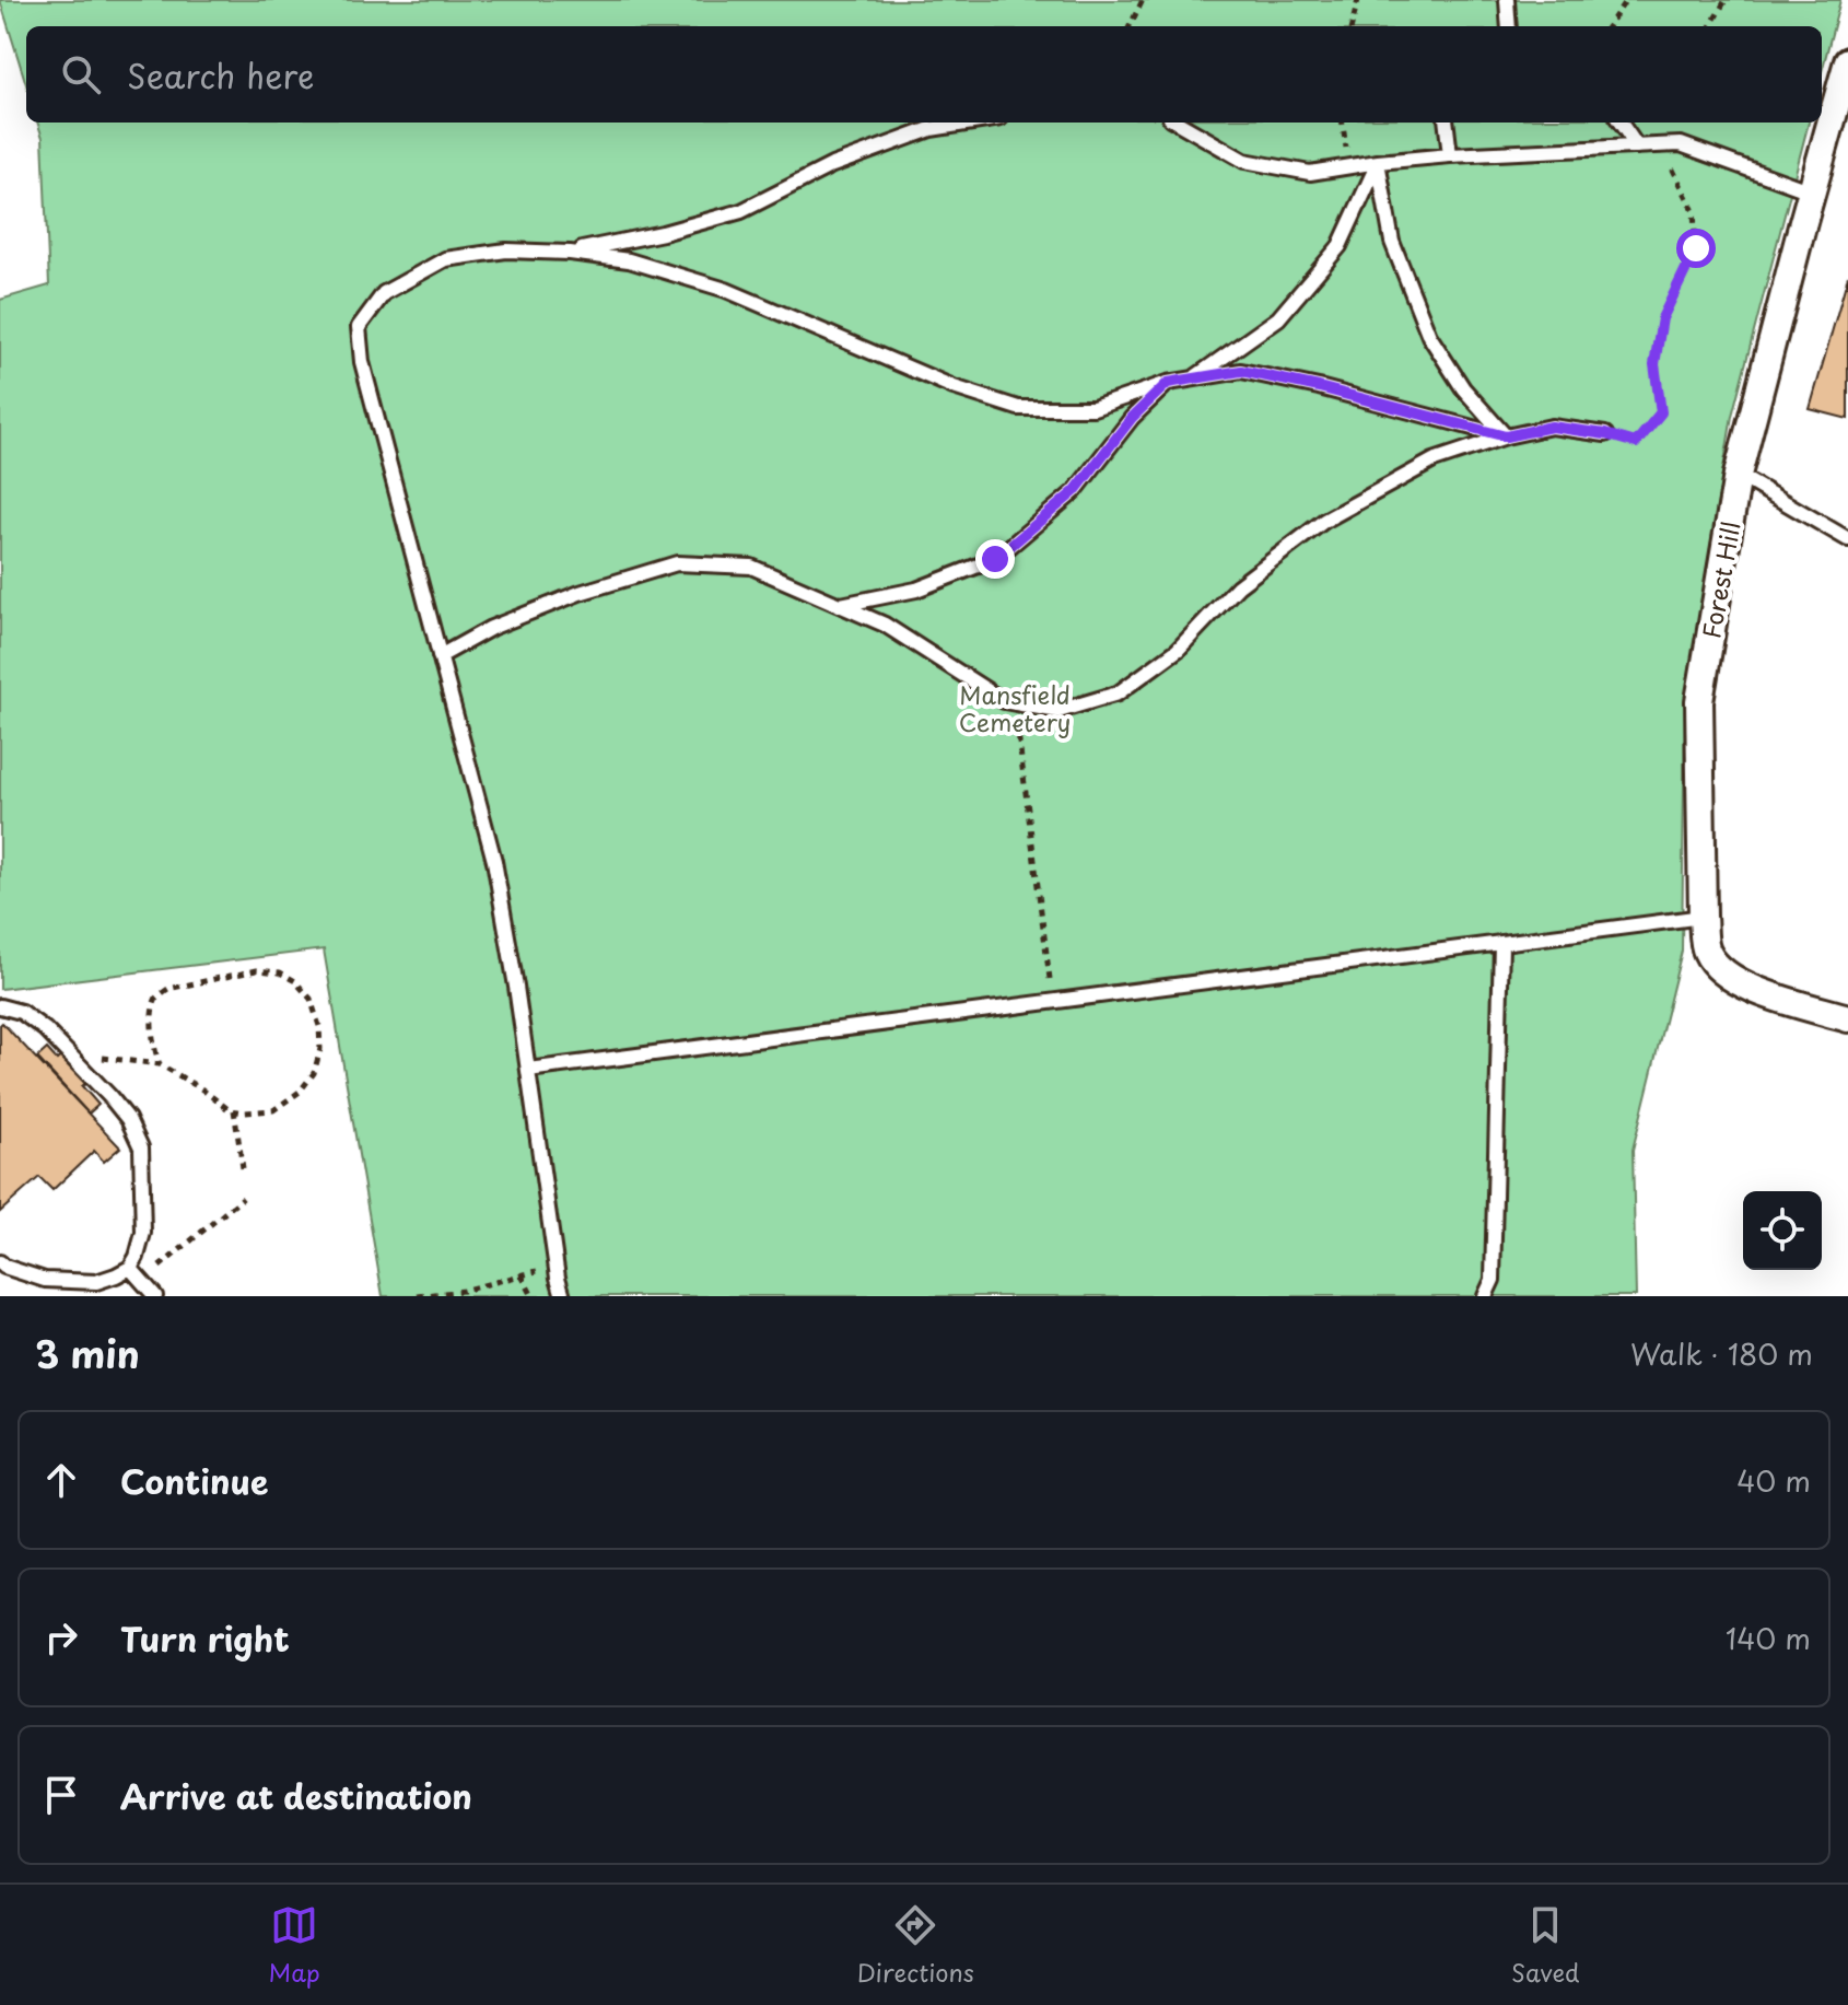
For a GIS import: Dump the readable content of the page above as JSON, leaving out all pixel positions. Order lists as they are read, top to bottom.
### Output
{
  "streets": {
    "street": ["Forest Hill"]
  },
  "parks": ["Mansfield Cemetery"],
  "page": {
    "search": "Search here",
    "heading": ["3 min", "Walk · 180 m"],
    "list": [
      ["Continue", "40 m"],
      ["Turn right", "140 m"],
      "Arrive at destination"
    ],
    "nav": ["Map", "Directions", "Saved"]
  }
}
